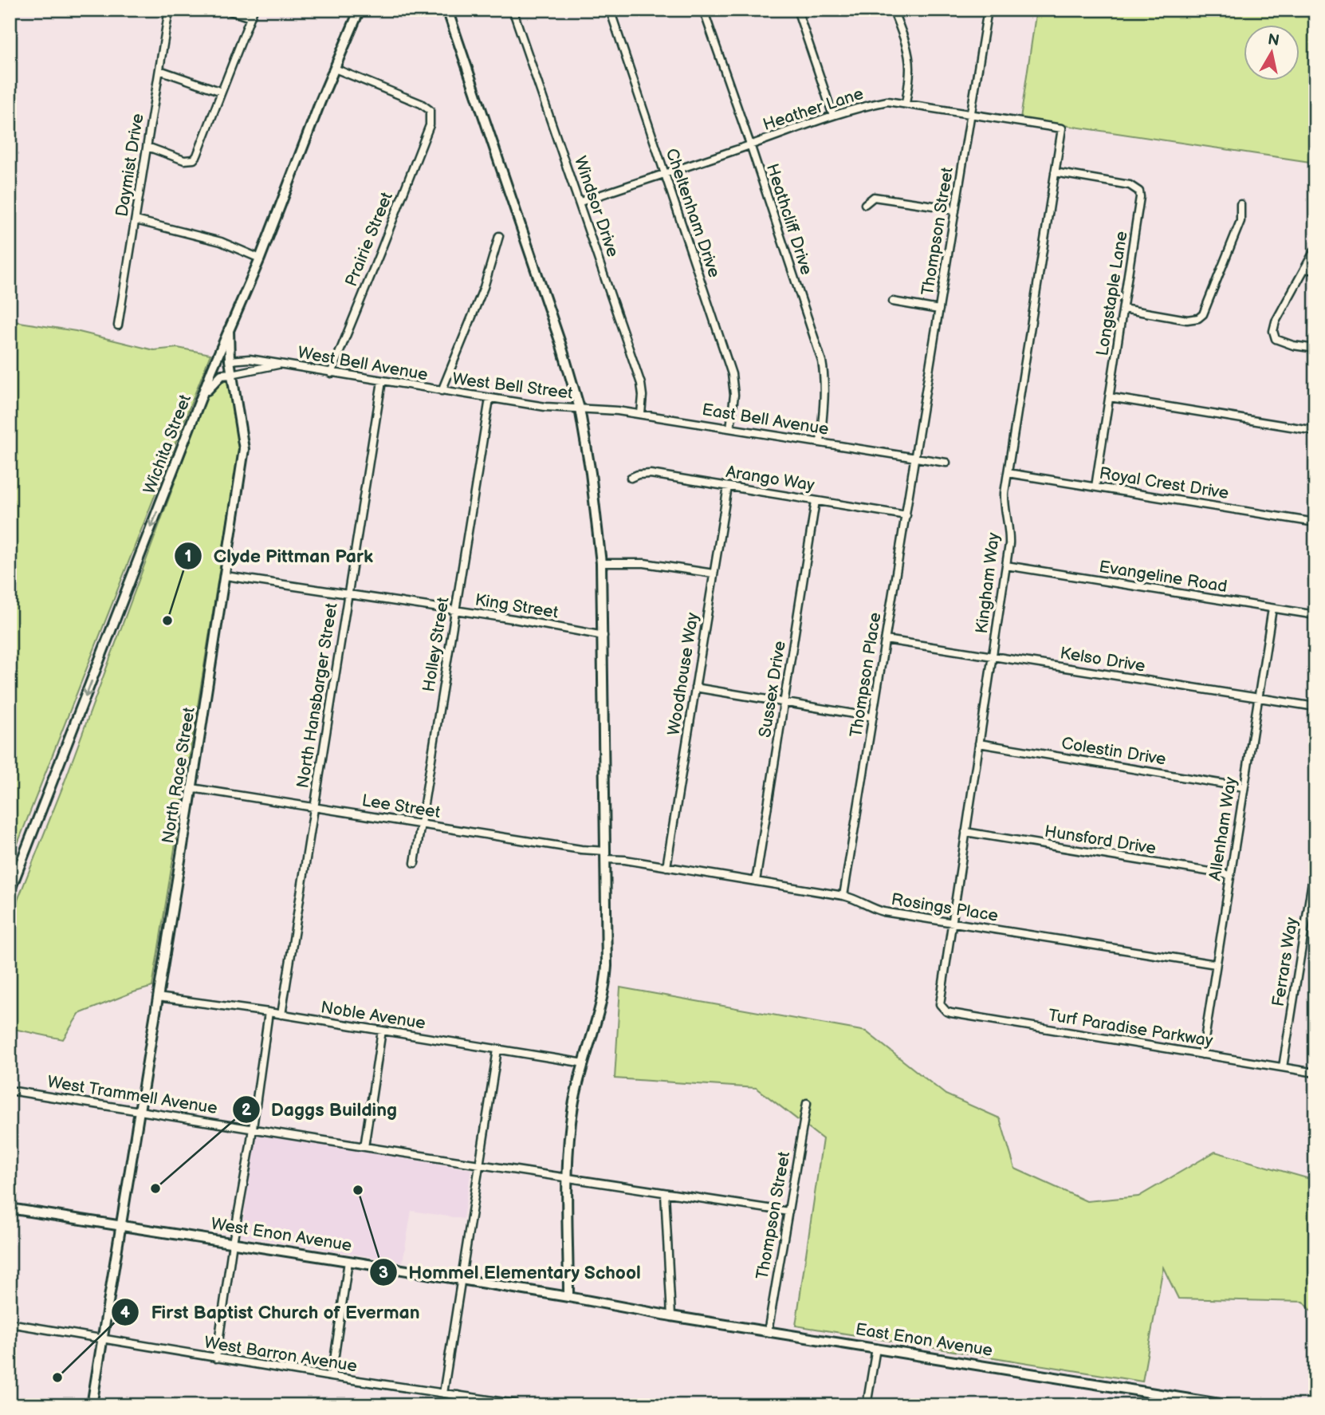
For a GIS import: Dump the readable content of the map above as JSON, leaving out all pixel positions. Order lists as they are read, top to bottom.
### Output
{
  "streets": {
    "street": [
      "Heather Lane",
      "Daymist Drive",
      "Windsor Drive",
      "Cheltenham Drive",
      "Heathcliff Drive",
      "Thompson Street",
      "Prairie Street",
      "Longstaple Lane",
      "West Bell Avenue",
      "West Bell Street",
      "East Bell Avenue",
      "Wichita Street",
      "Arango Way",
      "Royal Crest Drive",
      "Evangeline Road",
      "Kingham Way",
      "King Street",
      "Holley Street",
      "Kelso Drive",
      "Woodhouse Way",
      "Thompson Place",
      "Sussex Drive",
      "North Hansbarger Street",
      "Colestin Drive",
      "North Race Street",
      "Lee Street",
      "Allenham Way",
      "Hunsford Drive",
      "Rosings Place",
      "Ferrars Way",
      "Noble Avenue",
      "Turf Paradise Parkway",
      "West Trammell Avenue",
      "West Enon Avenue",
      "East Enon Avenue",
      "West Barron Avenue"
    ]
  },
  "crossings": [
    ["Heather Lane", "Windsor Drive"],
    ["Heather Lane", "Cheltenham Drive"],
    ["Heather Lane", "Heathcliff Drive"],
    ["Heather Lane", "Thompson Street"],
    ["Heather Lane", "Kingham Way"],
    ["Windsor Drive", "East Bell Avenue"],
    ["Cheltenham Drive", "East Bell Avenue"],
    ["Heathcliff Drive", "East Bell Avenue"],
    ["Thompson Street", "East Bell Avenue"],
    ["Thompson Street", "Thompson Place"],
    ["Thompson Street", "West Trammell Avenue"],
    ["Thompson Street", "East Enon Avenue"],
    ["Prairie Street", "West Bell Avenue"],
    ["Prairie Street", "Wichita Street"],
    ["Longstaple Lane", "Royal Crest Drive"],
    ["Longstaple Lane", "Kingham Way"],
    ["West Bell Avenue", "West Bell Street"],
    ["West Bell Avenue", "North Hansbarger Street"],
    ["West Bell Avenue", "North Race Street"],
    ["West Bell Street", "East Bell Avenue"],
    ["West Bell Street", "Holley Street"],
    ["East Bell Avenue", "Thompson Place"],
    ["Wichita Street", "North Race Street"],
    ["Arango Way", "Woodhouse Way"],
    ["Arango Way", "Thompson Place"],
    ["Arango Way", "Sussex Drive"],
    ["Royal Crest Drive", "Kingham Way"],
    ["Evangeline Road", "Kingham Way"],
    ["Evangeline Road", "Allenham Way"],
    ["Kingham Way", "Kelso Drive"],
    ["Kingham Way", "Colestin Drive"],
    ["Kingham Way", "Hunsford Drive"],
    ["Kingham Way", "Rosings Place"],
    ["Kingham Way", "Turf Paradise Parkway"],
    ["King Street", "Holley Street"],
    ["King Street", "North Hansbarger Street"],
    ["King Street", "North Race Street"],
    ["Holley Street", "Lee Street"],
    ["Kelso Drive", "Thompson Place"],
    ["Kelso Drive", "Allenham Way"],
    ["Woodhouse Way", "Rosings Place"],
    ["Thompson Place", "Rosings Place"],
    ["Sussex Drive", "Rosings Place"],
    ["North Hansbarger Street", "Lee Street"],
    ["North Hansbarger Street", "Noble Avenue"],
    ["Colestin Drive", "Allenham Way"],
    ["North Race Street", "Lee Street"],
    ["North Race Street", "Noble Avenue"],
    ["North Race Street", "West Trammell Avenue"],
    ["North Race Street", "West Enon Avenue"],
    ["North Race Street", "West Barron Avenue"],
    ["Lee Street", "Rosings Place"],
    ["Allenham Way", "Hunsford Drive"],
    ["Allenham Way", "Rosings Place"],
    ["Allenham Way", "Turf Paradise Parkway"],
    ["Ferrars Way", "Turf Paradise Parkway"],
    ["West Enon Avenue", "East Enon Avenue"]
  ],
  "one_way": ["Wichita Street"],
  "places": [
    "Clyde Pittman Park",
    "Daggs Building",
    "Hommel Elementary School",
    "First Baptist Church of Everman"
  ],
  "north": "top"
}
